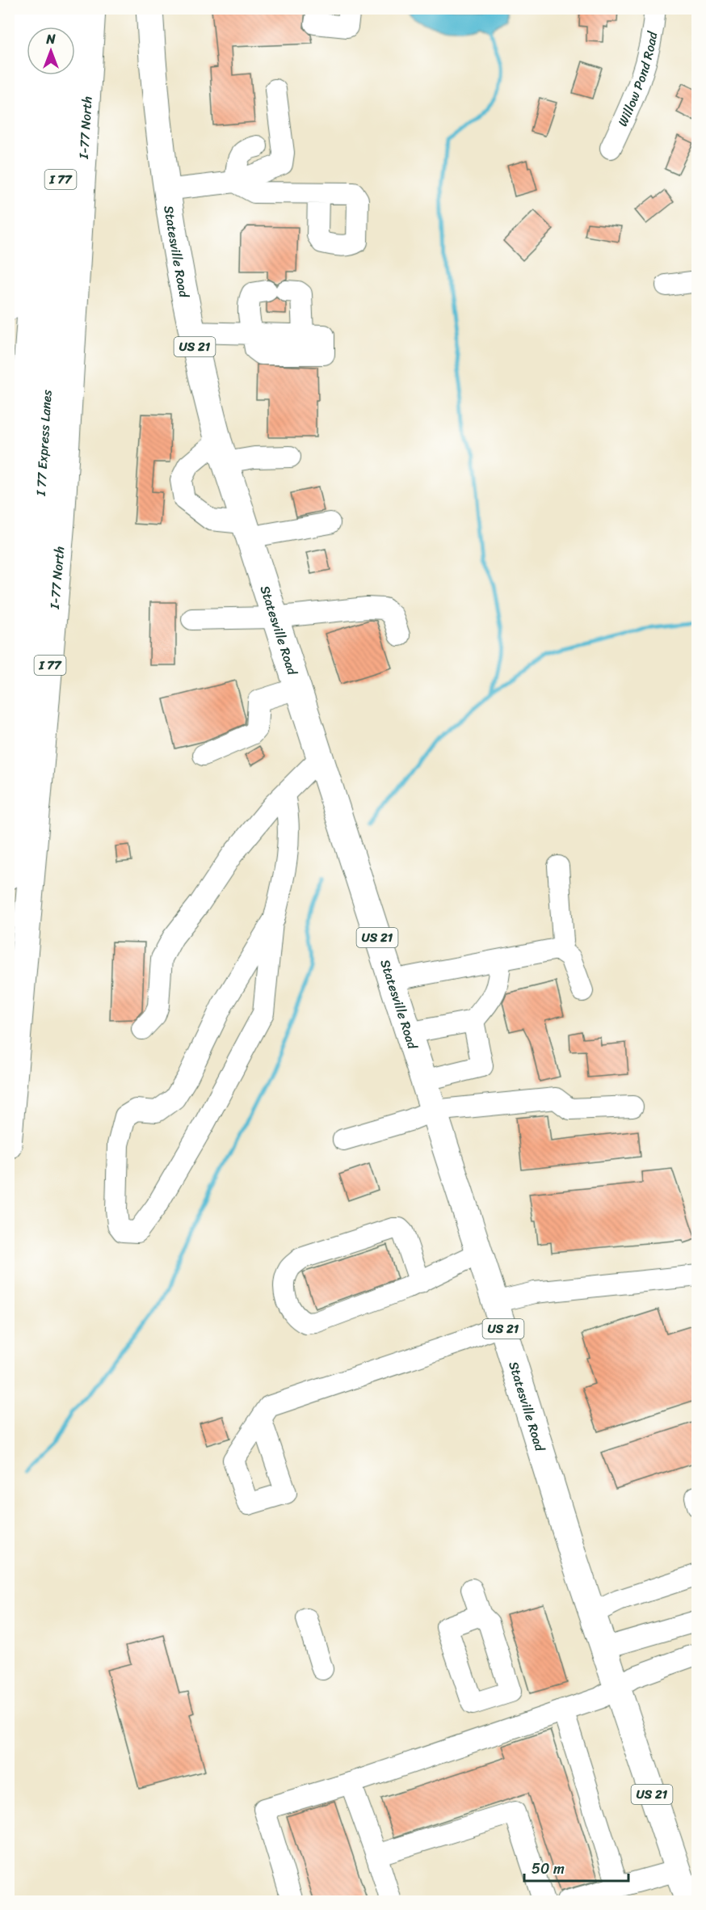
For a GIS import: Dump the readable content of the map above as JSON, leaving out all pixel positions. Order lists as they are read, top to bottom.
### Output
{
  "streets": {
    "main road": [
      "I-77 North",
      "I 77",
      "Statesville Road",
      "US 21",
      "I 77 Express Lanes"
    ],
    "street": ["Willow Pond Road"]
  },
  "scale_bar": "50 m",
  "north": "top"
}
